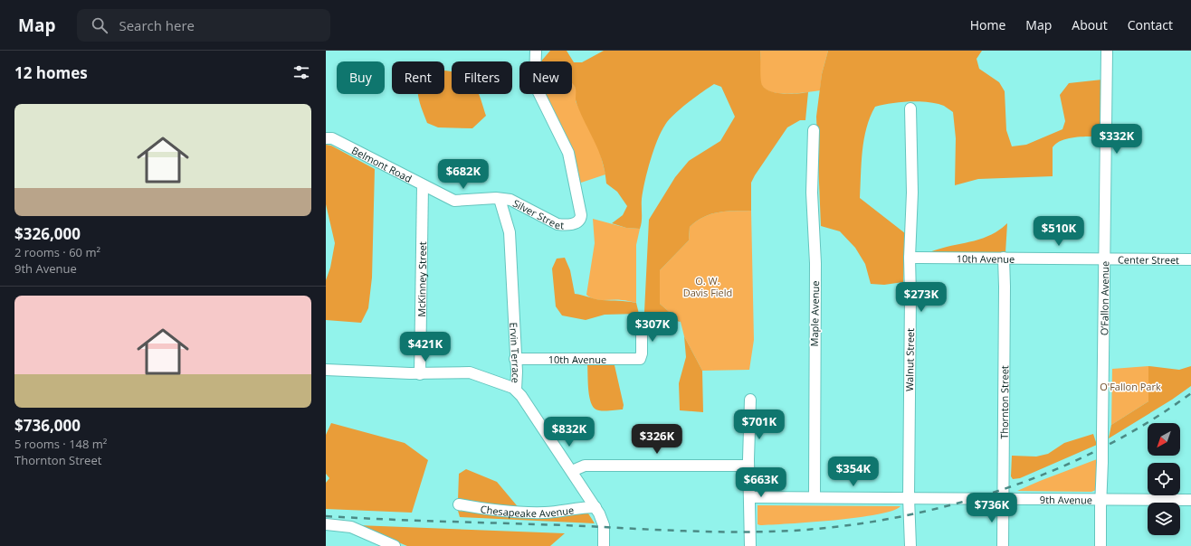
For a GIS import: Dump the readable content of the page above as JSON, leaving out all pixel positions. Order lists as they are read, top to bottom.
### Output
{
  "streets": {
    "street": [
      "Belmont Road",
      "Silver Street",
      "10th Avenue",
      "Center Street",
      "McKinney Street",
      "O’Fallon Avenue",
      "Maple Avenue",
      "Ervin Terrace",
      "Walnut Street",
      "Thornton Street",
      "9th Avenue",
      "Chesapeake Avenue"
    ]
  },
  "crossings": [
    ["Belmont Road", "Silver Street"],
    ["Belmont Road", "McKinney Street"],
    ["Belmont Road", "Ervin Terrace"],
    ["Silver Street", "Ervin Terrace"],
    ["10th Avenue", "Center Street"],
    ["10th Avenue", "O’Fallon Avenue"],
    ["10th Avenue", "Ervin Terrace"],
    ["10th Avenue", "Walnut Street"],
    ["10th Avenue", "Thornton Street"],
    ["Center Street", "O’Fallon Avenue"],
    ["O’Fallon Avenue", "9th Avenue"],
    ["Maple Avenue", "9th Avenue"],
    ["Ervin Terrace", "Chesapeake Avenue"],
    ["Walnut Street", "9th Avenue"],
    ["Thornton Street", "9th Avenue"]
  ],
  "parks": ["O. W. Davis Field", "O'Fallon Park"],
  "north": "bottom left",
  "page": {
    "header": "Map",
    "search": "Search here",
    "nav": [
      "Home",
      "Map",
      "About",
      "Contact"
    ],
    "heading": "12 homes",
    "chip": [
      "Buy",
      "Rent",
      "Filters",
      "New"
    ],
    "list": [
      {
        "name": "$326,000",
        "note": "2 rooms · 60 m² · 9th Avenue"
      },
      {
        "name": "$736,000",
        "note": "5 rooms · 148 m² · Thornton Street"
      }
    ],
    "price": [
      "$332K",
      "$682K",
      "$510K",
      "$273K",
      "$307K",
      "$421K",
      "$701K",
      "$832K",
      "$326K",
      "$354K",
      "$663K",
      "$736K"
    ]
  }
}
